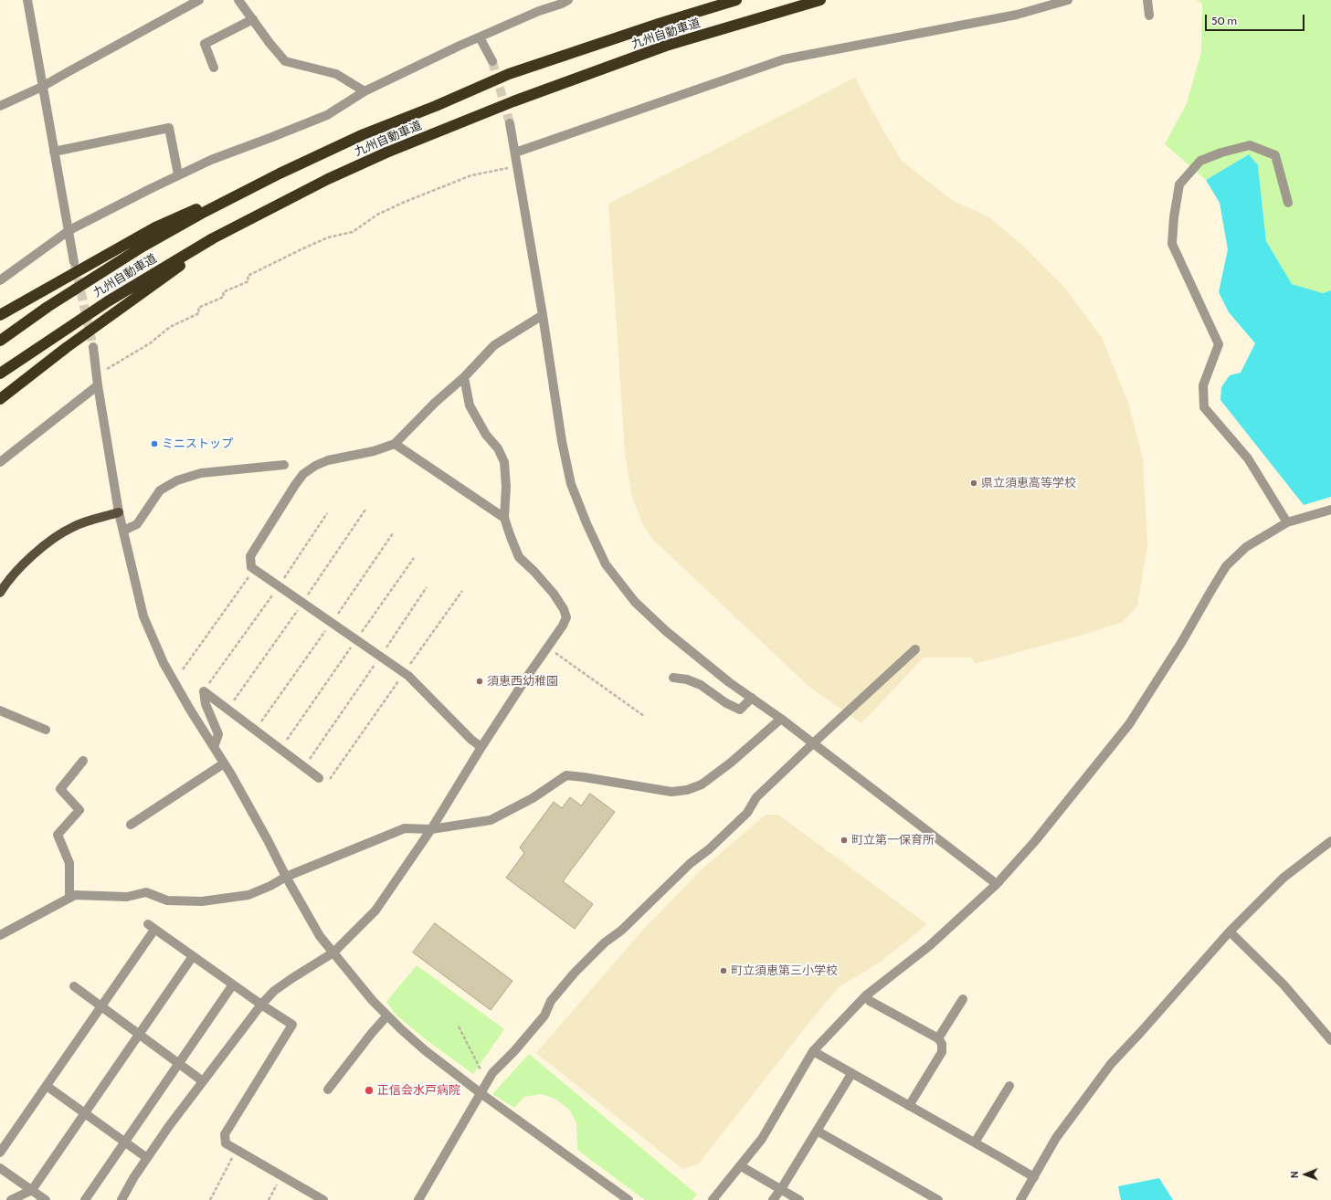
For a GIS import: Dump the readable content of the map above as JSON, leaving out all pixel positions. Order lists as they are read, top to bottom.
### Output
{
  "streets": {
    "highway": ["九州自動車道"]
  },
  "places": [
    "ミニストップ",
    "県立須恵高等学校",
    "須恵西幼稚園",
    "町立第一保育所",
    "町立須恵第三小学校",
    "正信会水戸病院"
  ],
  "scale_bar": "50 m",
  "north": "left"
}
